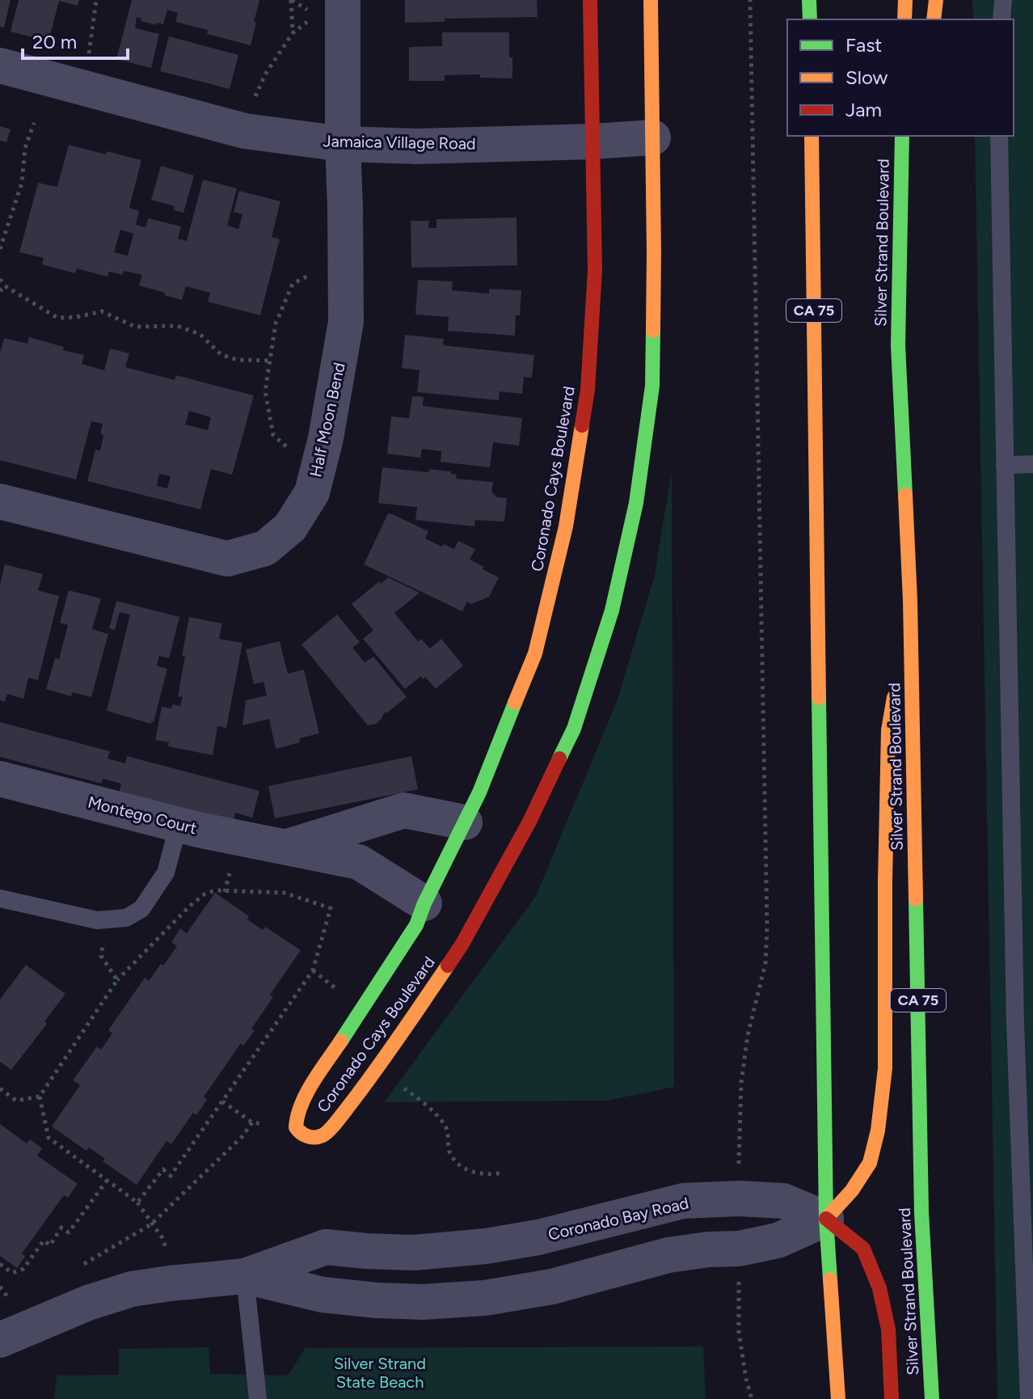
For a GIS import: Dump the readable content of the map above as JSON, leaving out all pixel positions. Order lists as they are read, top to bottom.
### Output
{
  "streets": {
    "main road": ["Silver Strand Boulevard", "CA 75", "Coronado Cays Boulevard"],
    "street": [
      "Jamaica Village Road",
      "Half Moon Bend",
      "Montego Court",
      "Coronado Bay Road"
    ]
  },
  "crossings": [
    ["Jamaica Village Road", "Half Moon Bend"],
    ["Jamaica Village Road", "Coronado Cays Boulevard"],
    ["CA 75", "Coronado Bay Road"],
    ["Coronado Cays Boulevard", "Montego Court"]
  ],
  "parks": ["Silver Strand State Beach"],
  "legend": ["Fast", "Slow", "Jam"],
  "scale_bar": "20 m"
}
